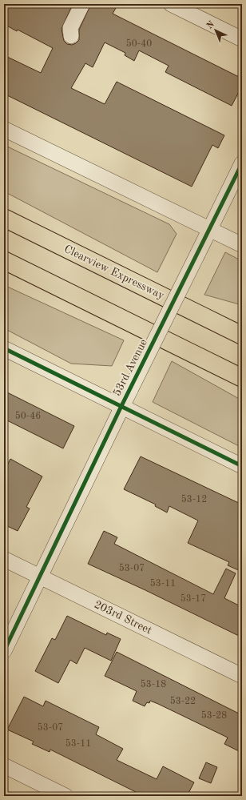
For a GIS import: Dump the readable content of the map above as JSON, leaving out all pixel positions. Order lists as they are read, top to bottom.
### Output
{
  "streets": {
    "highway": ["Clearview Expressway"],
    "street": ["53rd Avenue", "203rd Street"]
  },
  "crossings": [
    ["53rd Avenue", "203rd Street"]
  ],
  "house_numbers": [
    "50-40",
    "50-46",
    "53-12",
    "53-07",
    "53-11",
    "53-17",
    "53-18",
    "53-22",
    "53-28",
    "53-07",
    "53-11"
  ],
  "north": "top left"
}
